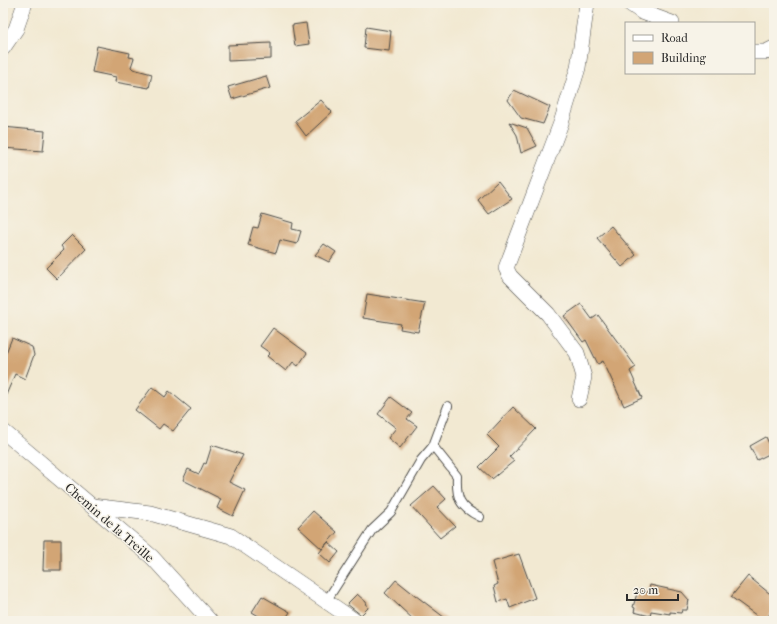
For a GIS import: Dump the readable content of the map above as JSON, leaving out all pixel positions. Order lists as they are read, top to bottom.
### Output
{
  "streets": {
    "street": ["Chemin de la Treille"]
  },
  "legend": ["Road", "Building"],
  "scale_bar": "20 m"
}
